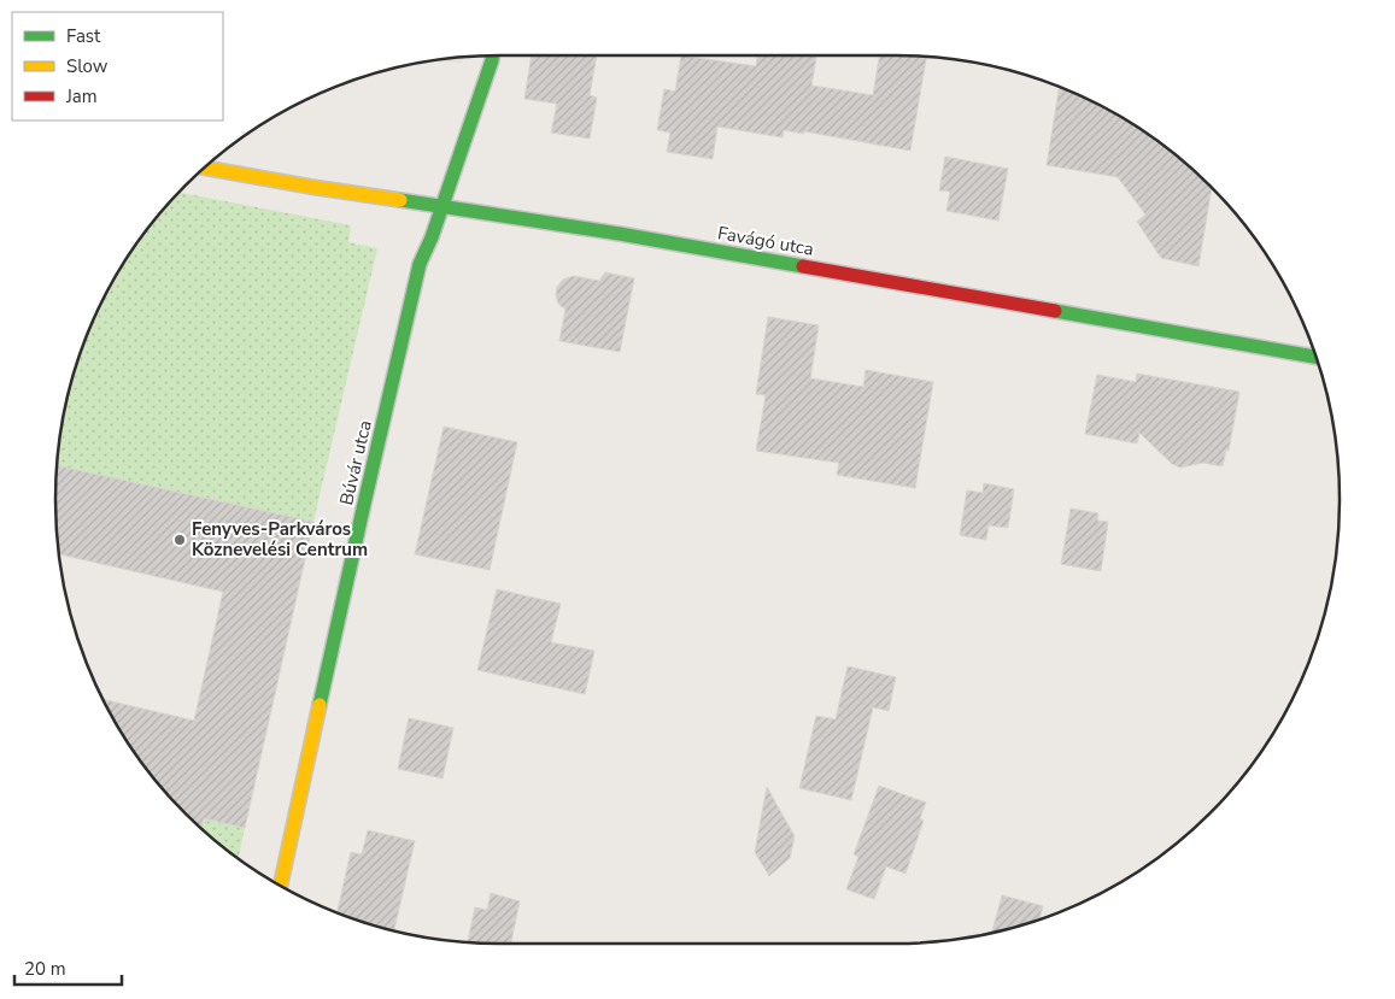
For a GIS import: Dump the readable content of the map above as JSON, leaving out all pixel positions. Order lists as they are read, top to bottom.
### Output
{
  "streets": {
    "street": ["Favágó utca", "Búvár utca"]
  },
  "crossings": [
    ["Favágó utca", "Búvár utca"]
  ],
  "places": ["Fenyves-Parkváros Köznevelési Centrum"],
  "legend": ["Fast", "Slow", "Jam"],
  "scale_bar": "20 m"
}
